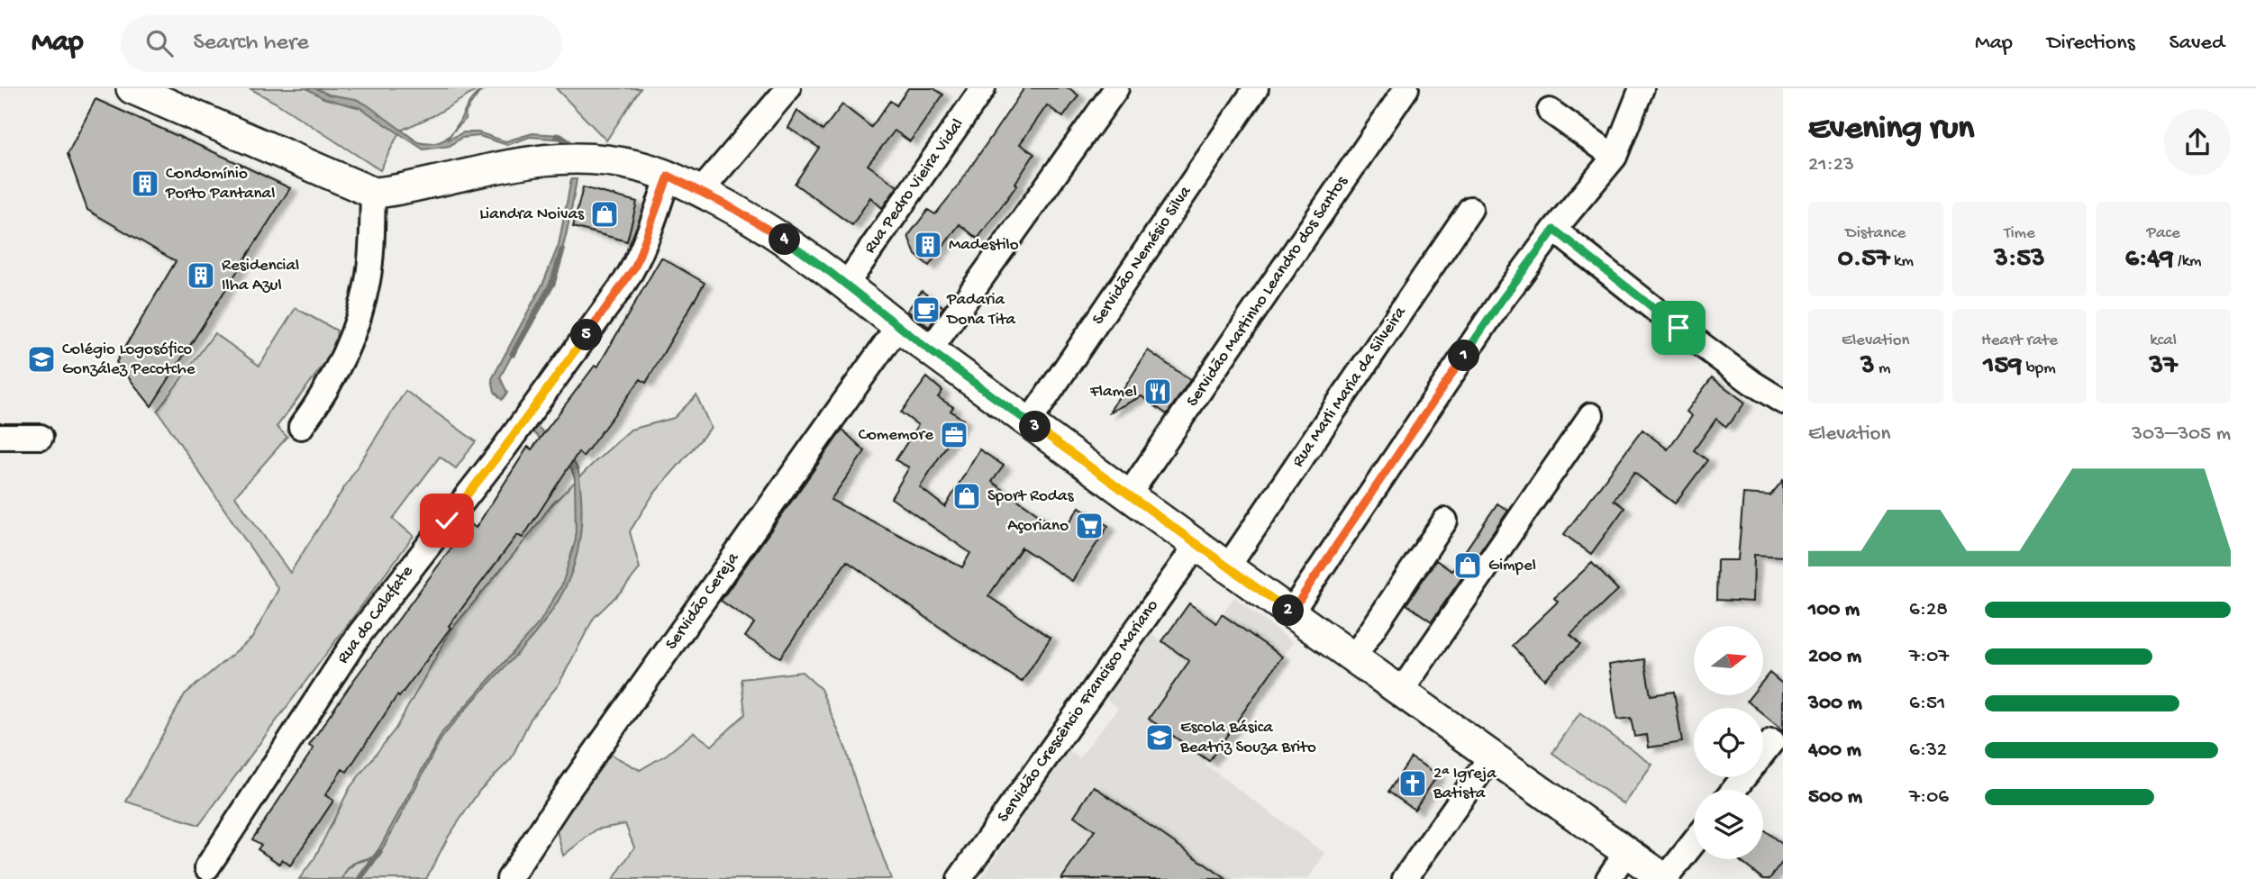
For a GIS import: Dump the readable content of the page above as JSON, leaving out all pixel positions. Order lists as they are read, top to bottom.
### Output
{
  "streets": {
    "street": [
      "Rua Pedro Vieira Vidal",
      "Servidão Nemésio Silva",
      "Servidão Martinho Leandro dos Santos",
      "Rua Marli Maria da Silveira",
      "Servidão Cereja",
      "Rua do Calafate",
      "Servidão Crescêncio Francisco Mariano"
    ]
  },
  "places": {
    "building": ["Condomínio Porto Pantanal", "Madestilo", "Residencial Ilha Azul"],
    "shop": ["Liandra Noivas", "Sport Rodas", "Gimpel"],
    "cafe": ["Padaria Dona Tita"],
    "school or university": ["Colégio Logosófico González Pecotche", "Escola Básica Beatriz Souza Brito"],
    "restaurant": ["Flamel"],
    "office": ["Comemore"],
    "supermarket": ["Açoriano"],
    "church": ["2ª Igreja Batista"]
  },
  "north": "right",
  "page": {
    "header": "Map",
    "search": "Search here",
    "nav": ["Map", "Directions", "Saved"],
    "heading": ["Evening run", "21:23"],
    "stats": [
      ["Distance", "0.57 km"],
      ["Time", "3:53"],
      ["Pace", "6:49 /km"],
      ["Elevation", "3 m"],
      ["Heart rate", "159 bpm"],
      ["kcal", "37"]
    ],
    "pins": [
      "4",
      "5",
      "1",
      "3",
      "2"
    ],
    "chart": ["Elevation", "303–305 m"],
    "list": [
      {
        "name": "100 m",
        "note": "6:28"
      },
      {
        "name": "200 m",
        "note": "7:07"
      },
      {
        "name": "300 m",
        "note": "6:51"
      },
      {
        "name": "400 m",
        "note": "6:32"
      },
      {
        "name": "500 m",
        "note": "7:06"
      }
    ]
  }
}
